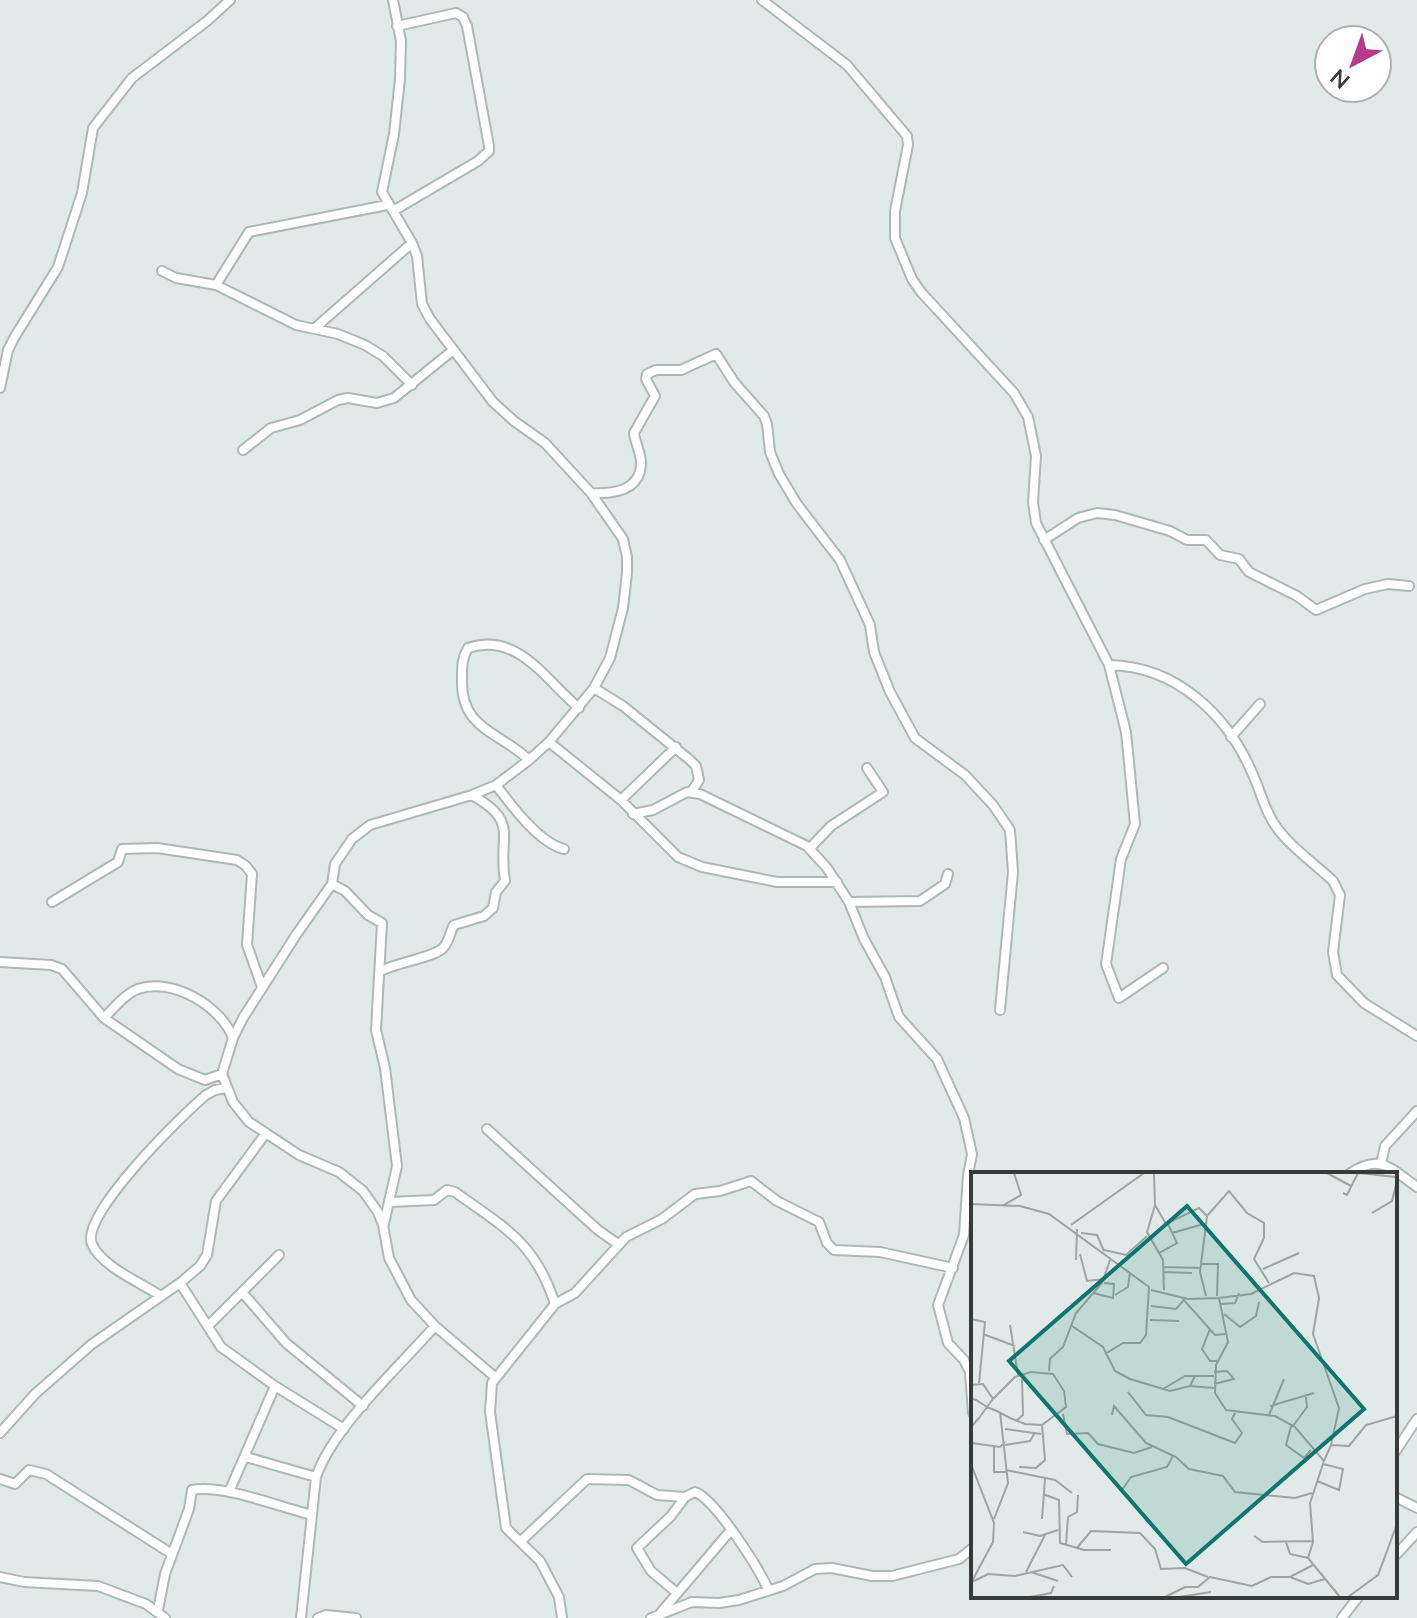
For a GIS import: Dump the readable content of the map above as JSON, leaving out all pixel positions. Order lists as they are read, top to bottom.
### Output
{
  "north": "bottom left"
}
